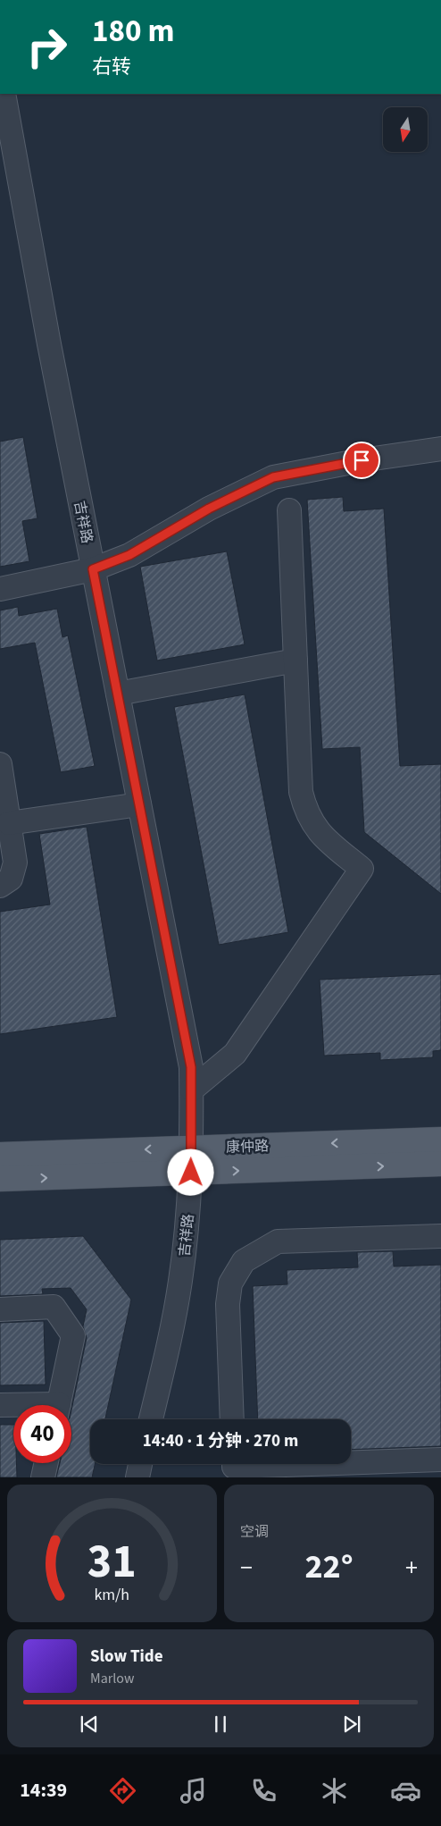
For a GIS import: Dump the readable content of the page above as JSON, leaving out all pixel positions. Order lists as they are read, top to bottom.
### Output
{
  "streets": {
    "main road": ["康仲路"],
    "street": ["吉祥路"]
  },
  "crossings": [
    ["吉祥路", "康仲路"]
  ],
  "north": "bottom",
  "page": {
    "turn": ["180 m", "右转"],
    "limit": "40",
    "trip": "14:40 · 1 分钟 · 270 m",
    "tile": "空调",
    "heat": ["−", "22°", "+"],
    "song": ["Slow Tide", "Marlow"],
    "tabs": "14:39",
    "gauge": ["31", "km/h"]
  }
}
